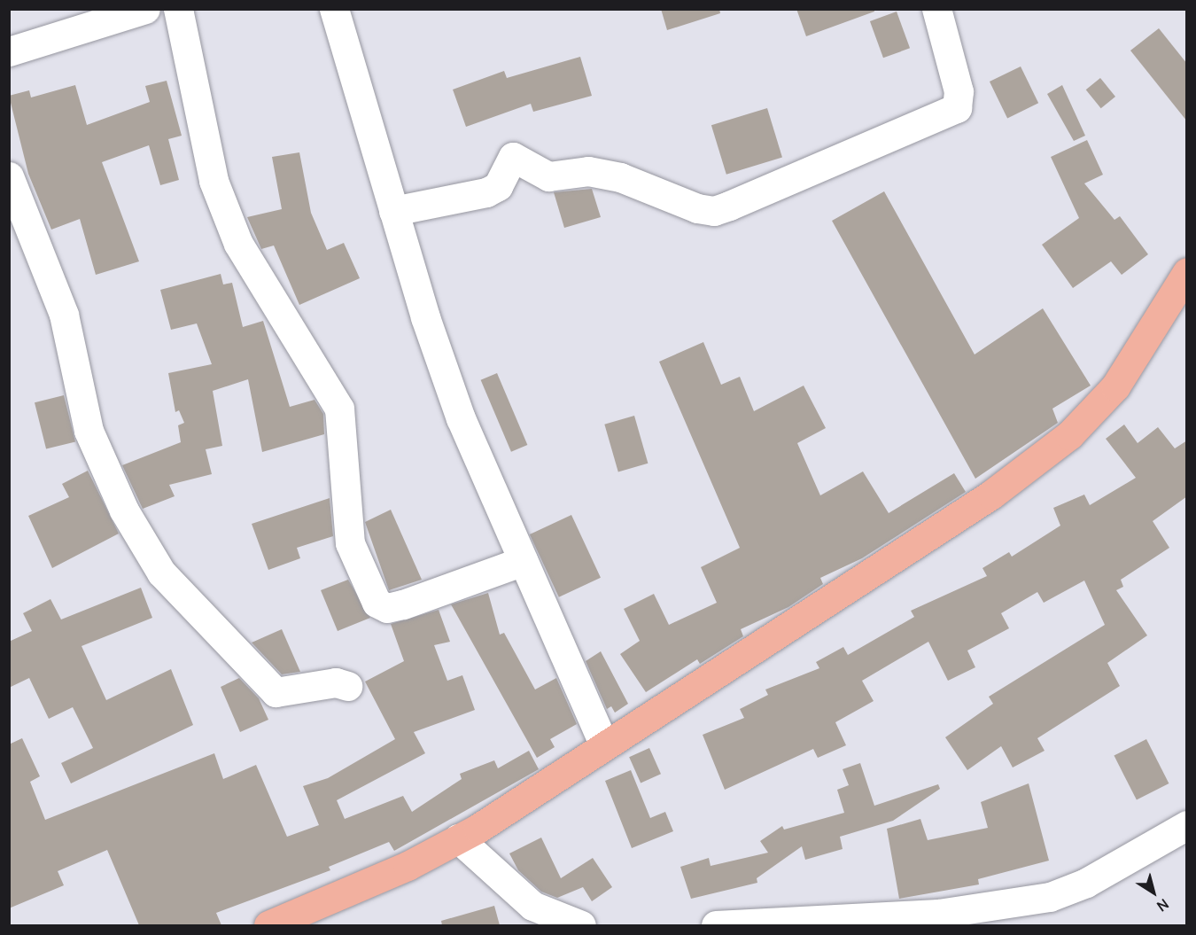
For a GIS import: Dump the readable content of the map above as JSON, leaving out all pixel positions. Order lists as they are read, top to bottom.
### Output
{
  "north": "bottom right"
}
